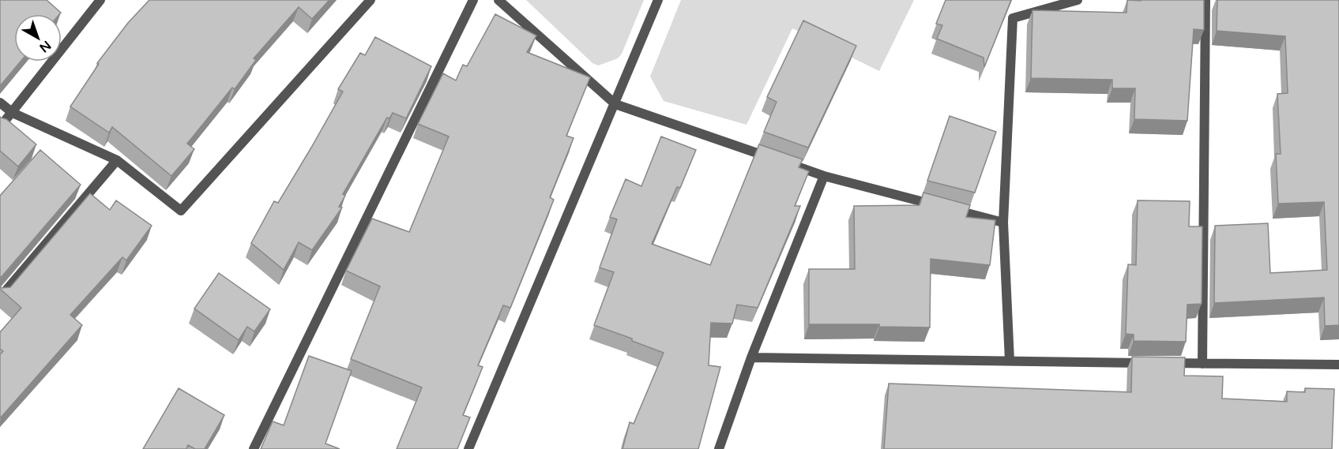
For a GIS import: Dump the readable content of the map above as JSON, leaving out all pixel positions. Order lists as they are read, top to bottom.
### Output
{
  "north": "bottom right"
}
